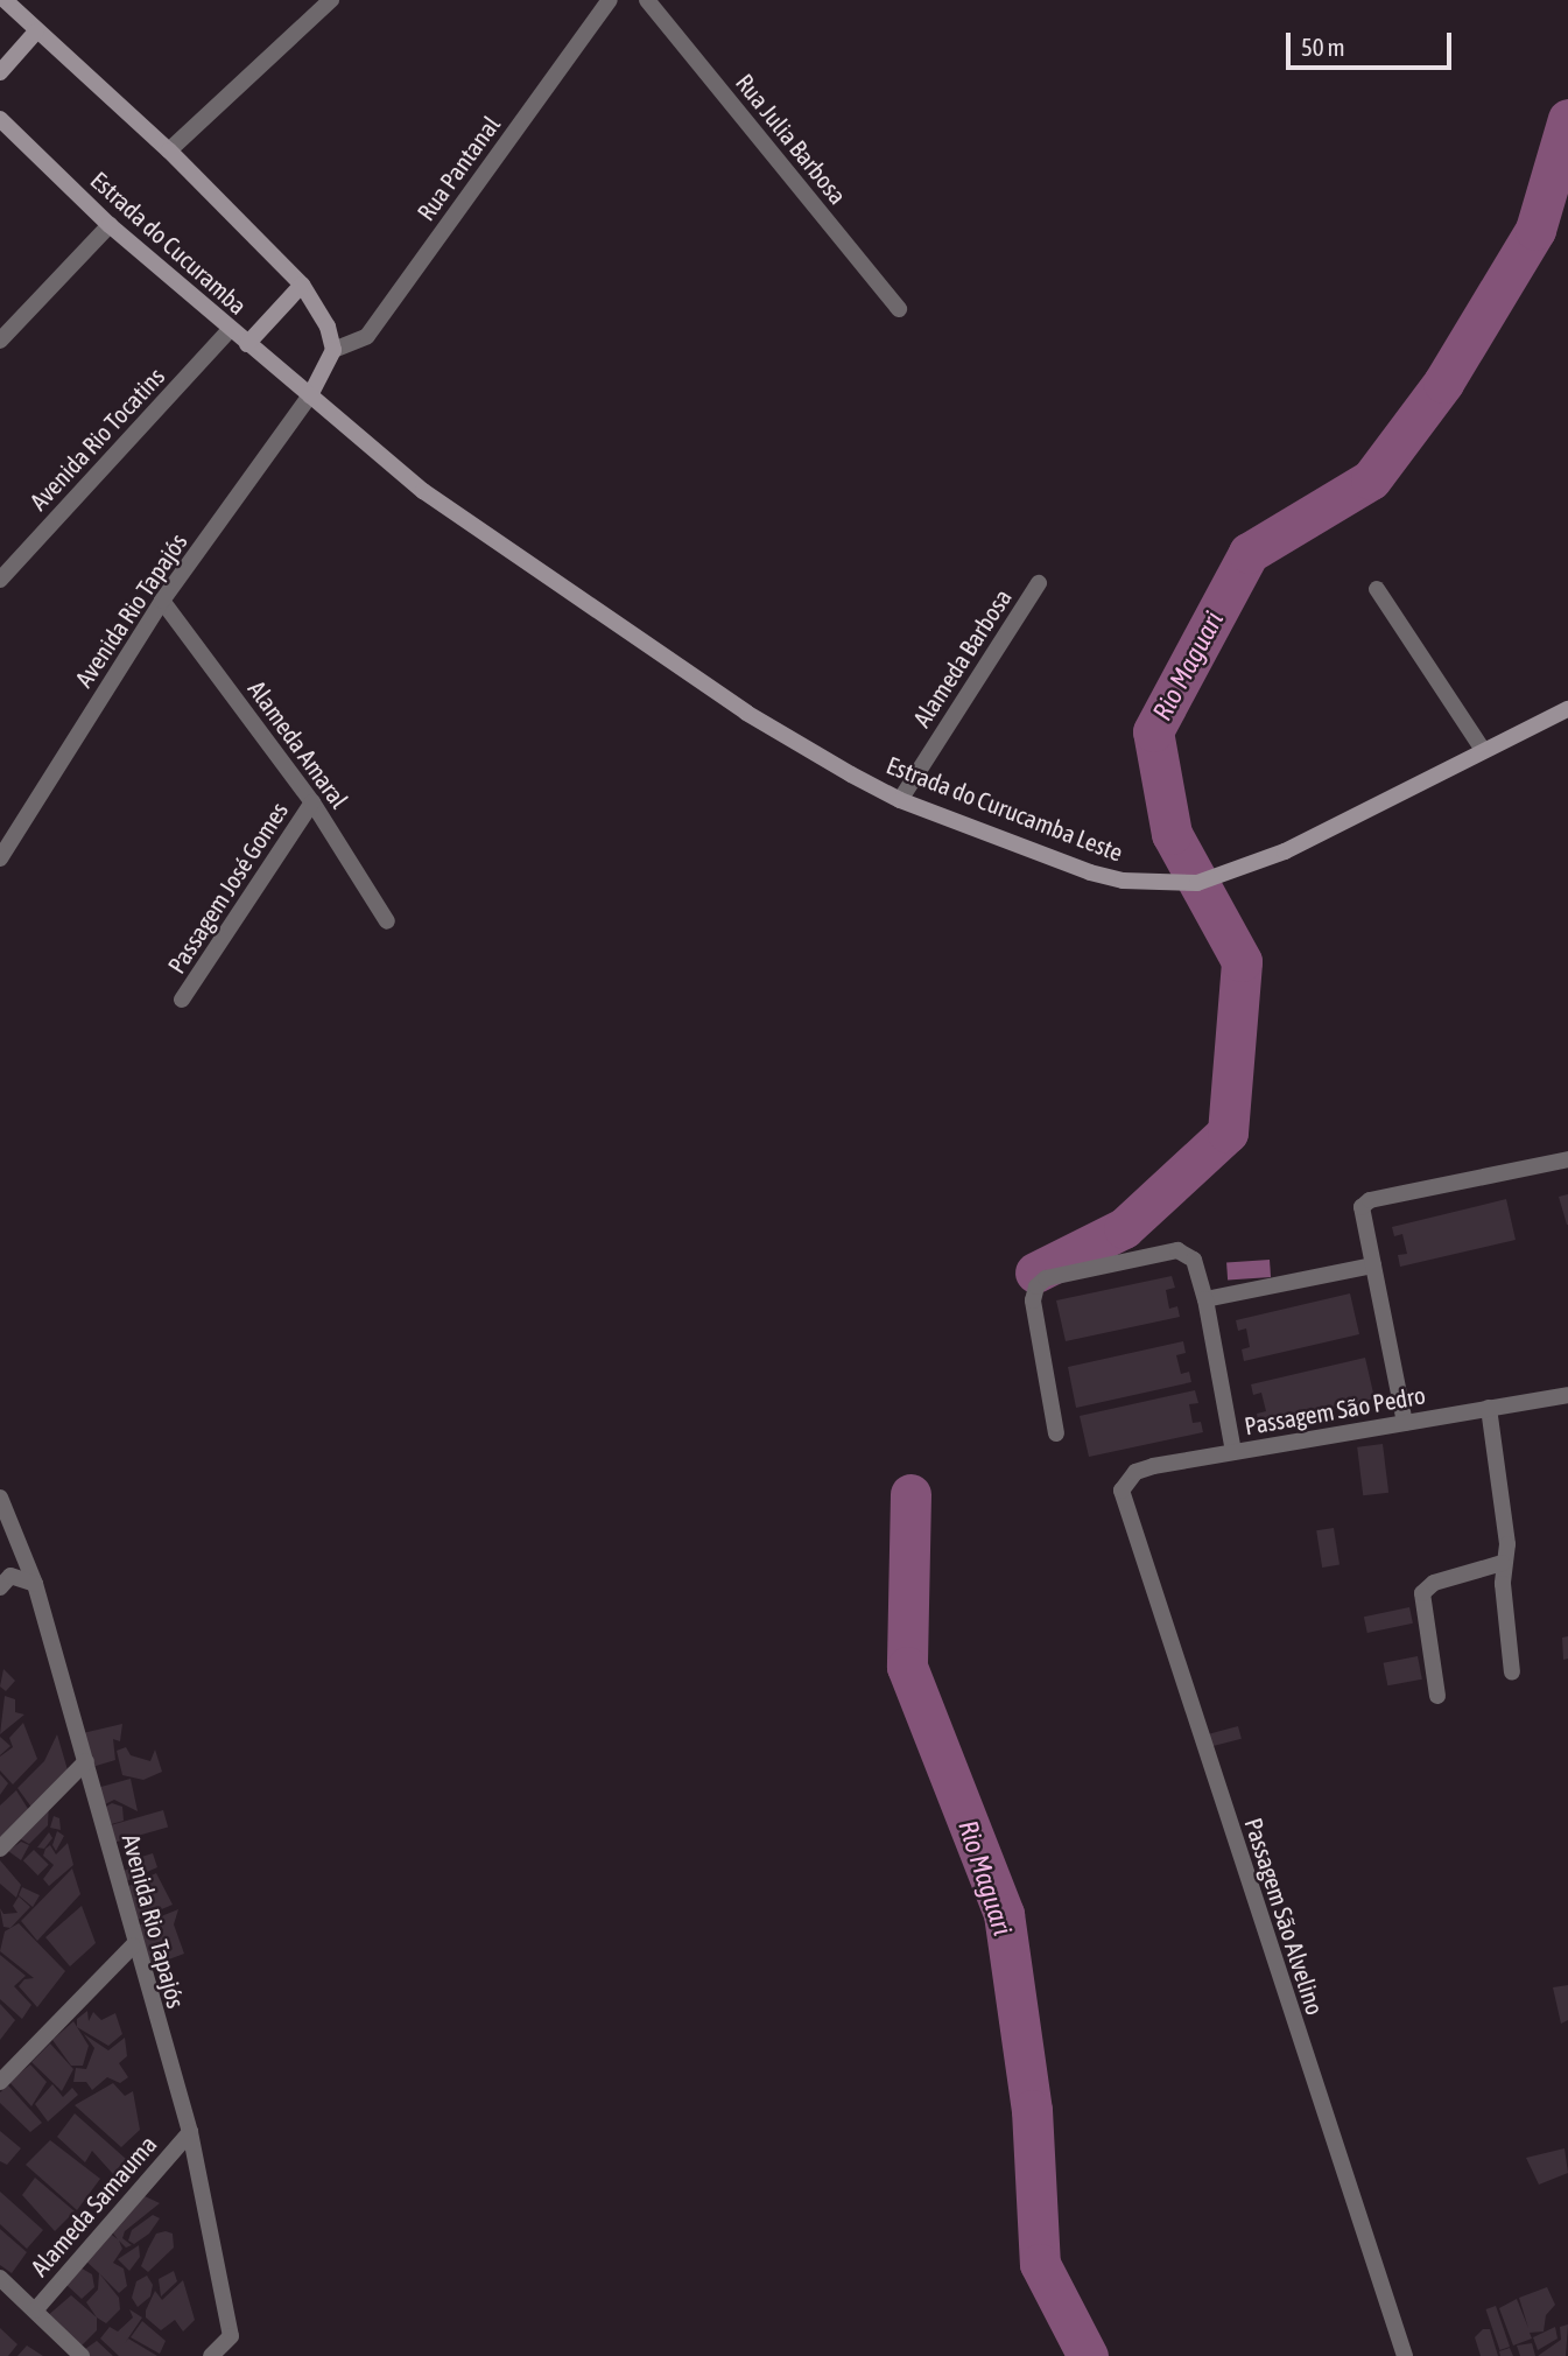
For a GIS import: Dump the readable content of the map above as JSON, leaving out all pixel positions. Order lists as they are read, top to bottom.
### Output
{
  "streets": {
    "main road": ["Estrada do Cucuramba", "Estrada do Curucamba Leste"],
    "street": [
      "Rua Julia Barbosa",
      "Rua Pantanal",
      "Avenida Rio Tocatins",
      "Avenida Rio Tapajós",
      "Alameda Barbosa",
      "Alameda Amaral",
      "Passagem José Gomes",
      "Passagem São Pedro",
      "Passagem São Alvelino",
      "Alameda Samauma"
    ]
  },
  "crossings": [
    ["Estrada do Cucuramba", "Avenida Rio Tocatins"],
    ["Estrada do Cucuramba", "Avenida Rio Tapajós"],
    ["Estrada do Cucuramba", "Estrada do Curucamba Leste"],
    ["Avenida Rio Tapajós", "Alameda Amaral"],
    ["Avenida Rio Tapajós", "Estrada do Curucamba Leste"],
    ["Avenida Rio Tapajós", "Alameda Samauma"],
    ["Alameda Barbosa", "Estrada do Curucamba Leste"],
    ["Alameda Amaral", "Passagem José Gomes"],
    ["Passagem São Pedro", "Passagem São Alvelino"]
  ],
  "water": ["Rio Maguari"],
  "scale_bar": "50 m"
}
